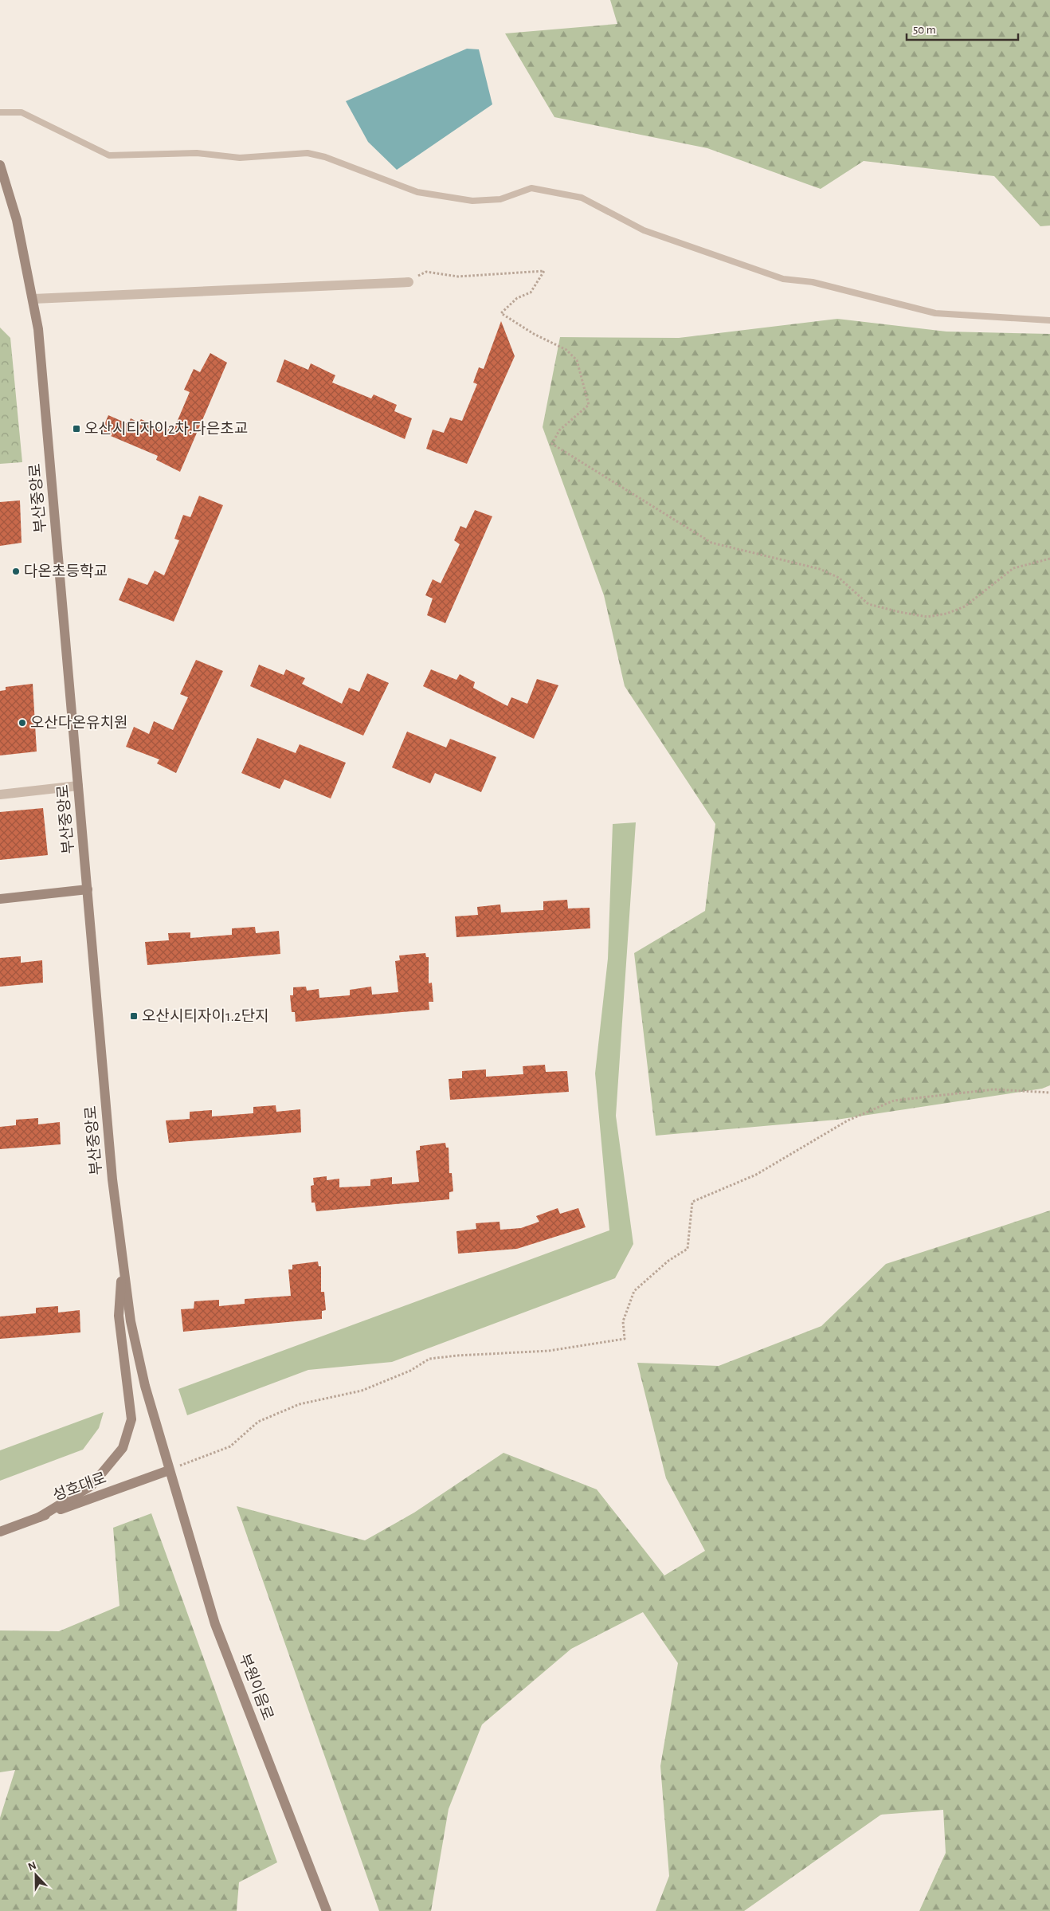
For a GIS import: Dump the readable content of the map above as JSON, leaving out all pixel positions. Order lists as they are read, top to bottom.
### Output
{
  "streets": {
    "street": ["부산중앙로", "성호대로", "부원이음로"]
  },
  "crossings": [
    ["부산중앙로", "성호대로"],
    ["부산중앙로", "부원이음로"],
    ["성호대로", "부원이음로"]
  ],
  "places": {
    "transit": ["오산시티자이2차.다은초교", "오산시티자이1.2단지"],
    "other": ["다온초등학교", "오산다온유치원"]
  },
  "scale_bar": "50 m",
  "north": "top"
}
